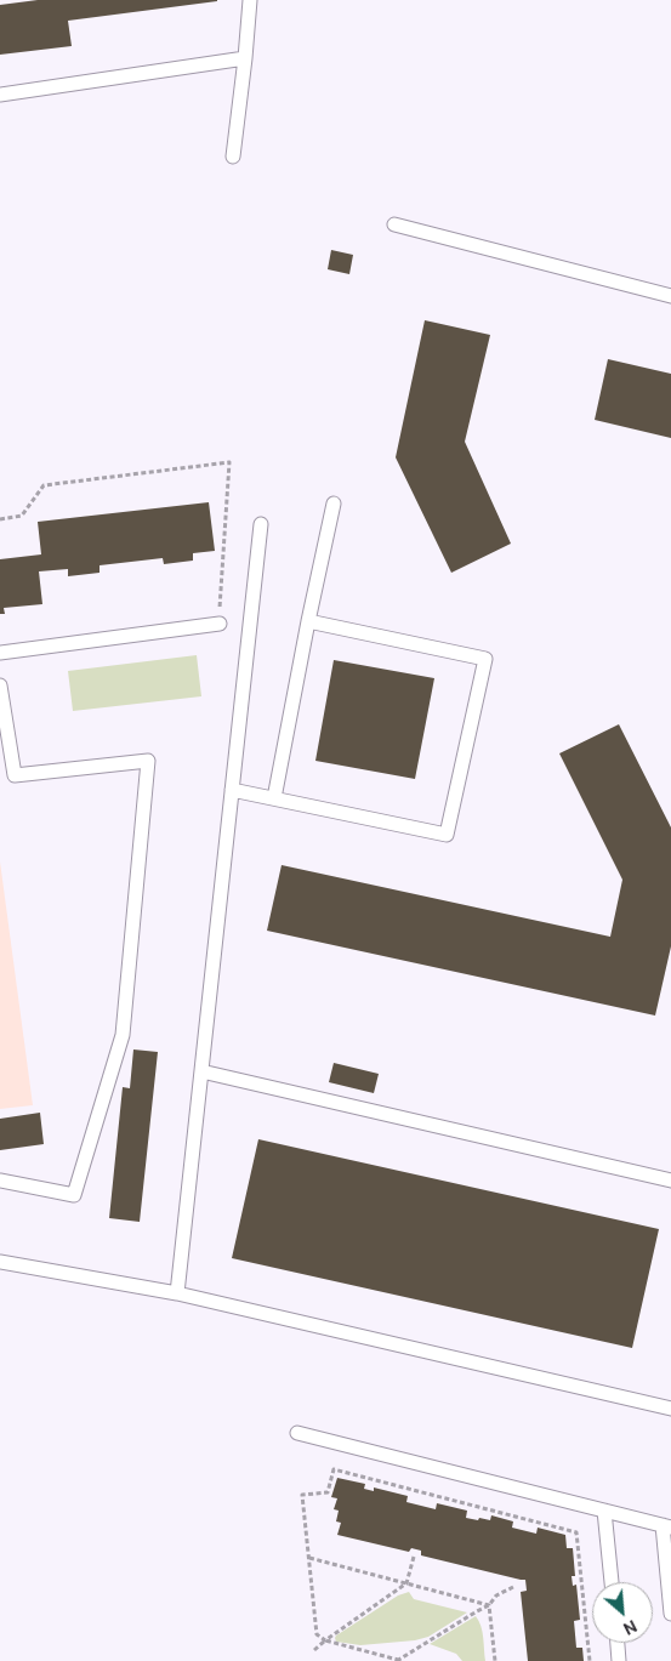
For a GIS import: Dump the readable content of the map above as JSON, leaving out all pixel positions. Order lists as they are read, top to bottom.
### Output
{
  "north": "bottom right"
}
